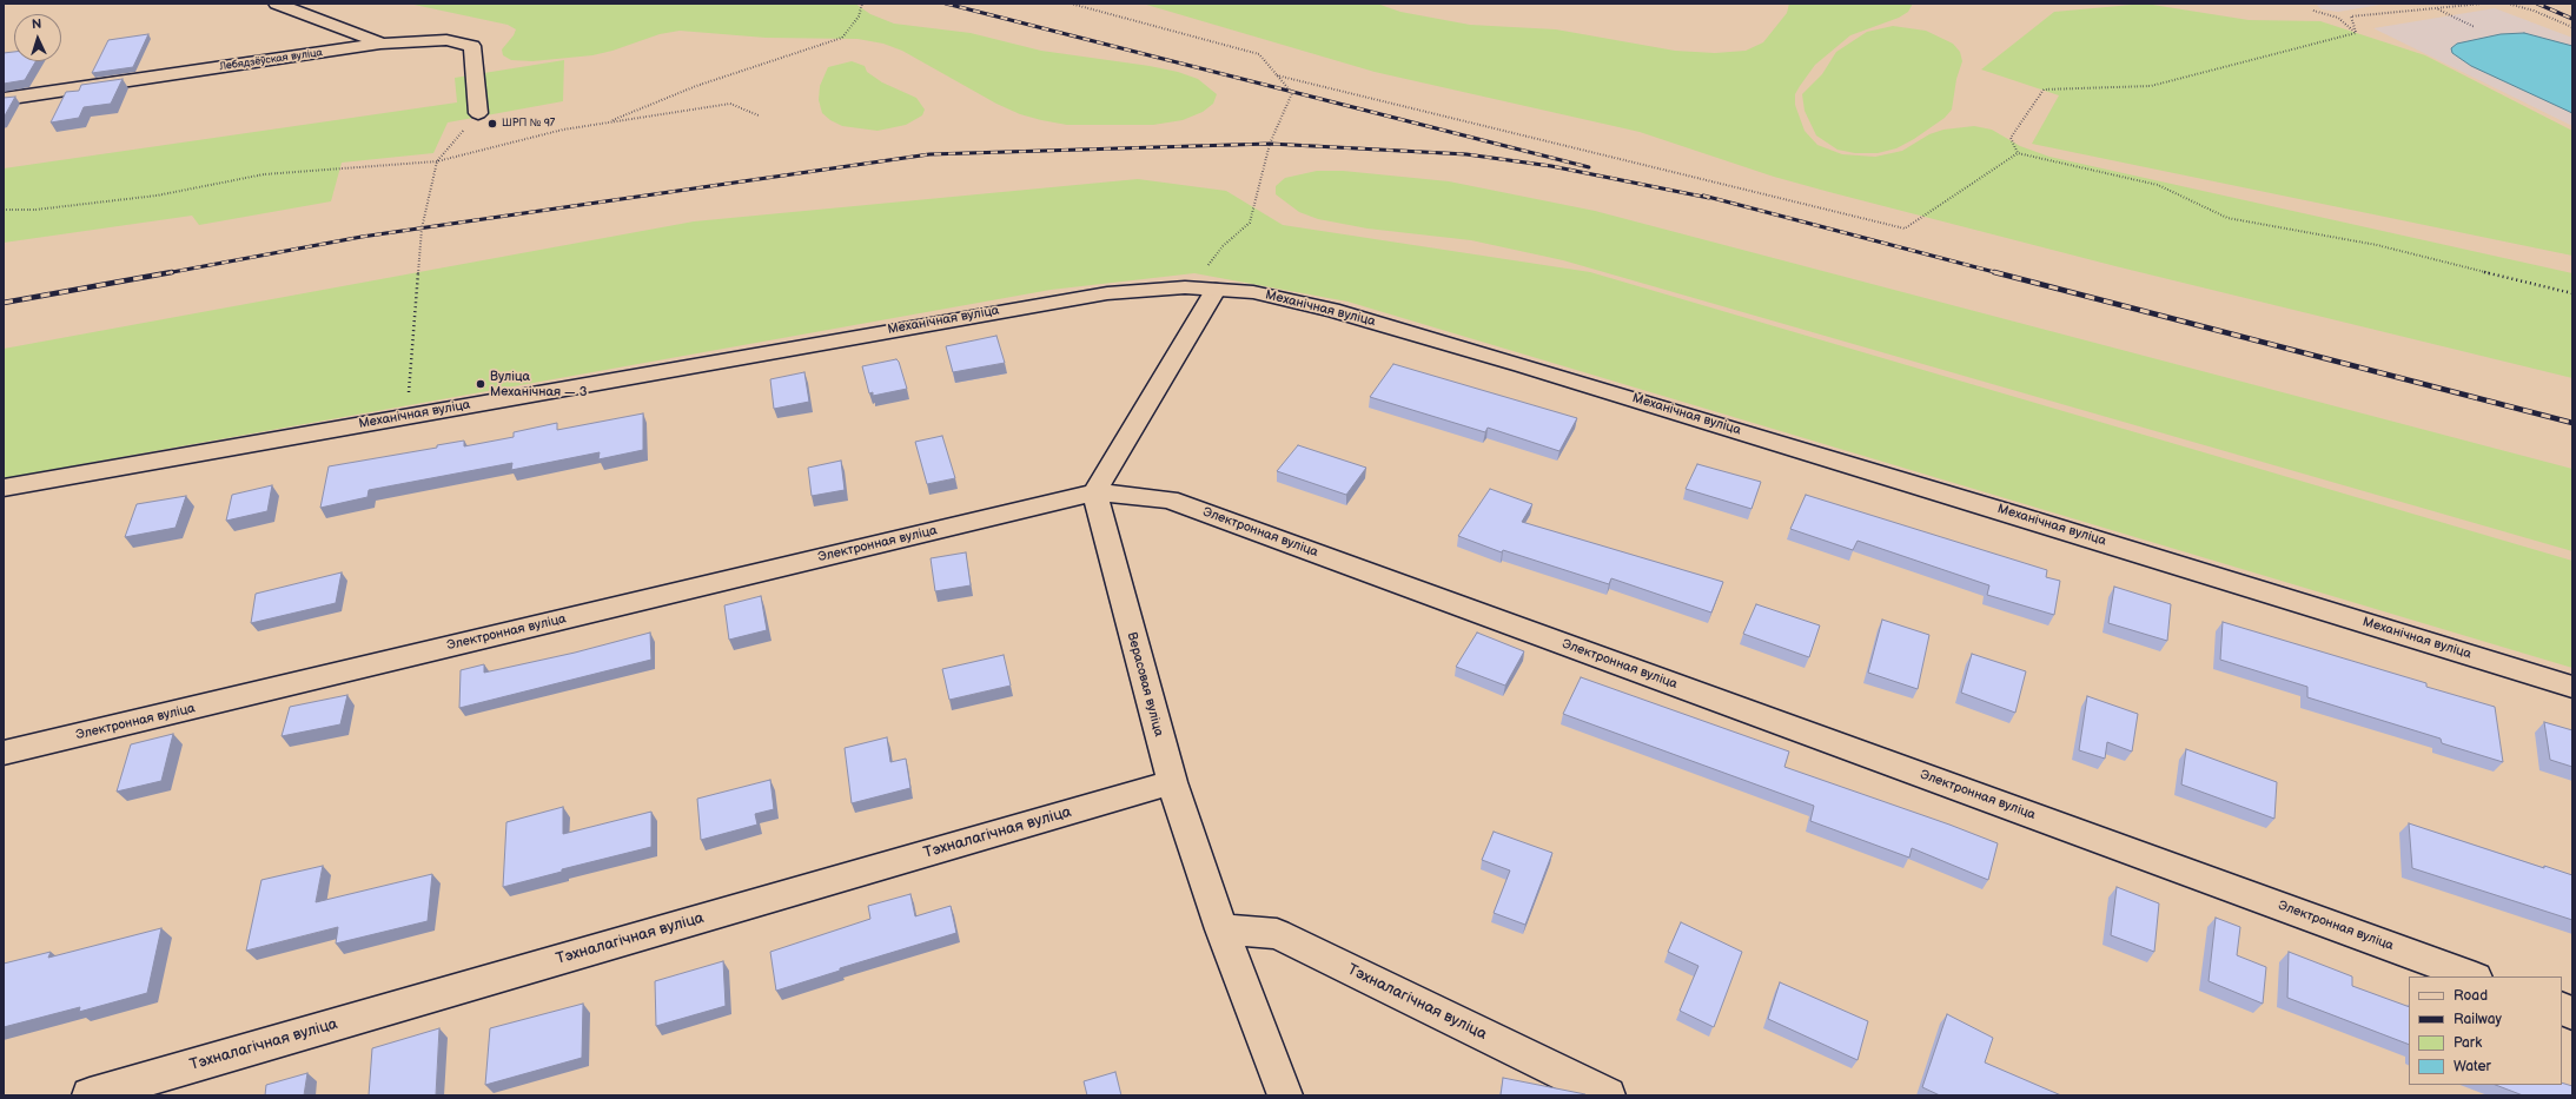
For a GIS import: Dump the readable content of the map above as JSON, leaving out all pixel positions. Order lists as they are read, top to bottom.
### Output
{
  "streets": {
    "street": [
      "Лебядзёўская вуліца",
      "Механічная вуліца",
      "Электронная вуліца",
      "Верасовая вуліца",
      "Тэхналагічная вуліца"
    ]
  },
  "crossings": [
    ["Электронная вуліца", "Верасовая вуліца"],
    ["Верасовая вуліца", "Тэхналагічная вуліца"]
  ],
  "places": ["ШРП № 97", "Вуліца Механічная — 3"],
  "legend": [
    "Road",
    "Railway",
    "Park",
    "Water"
  ],
  "north": "top"
}
